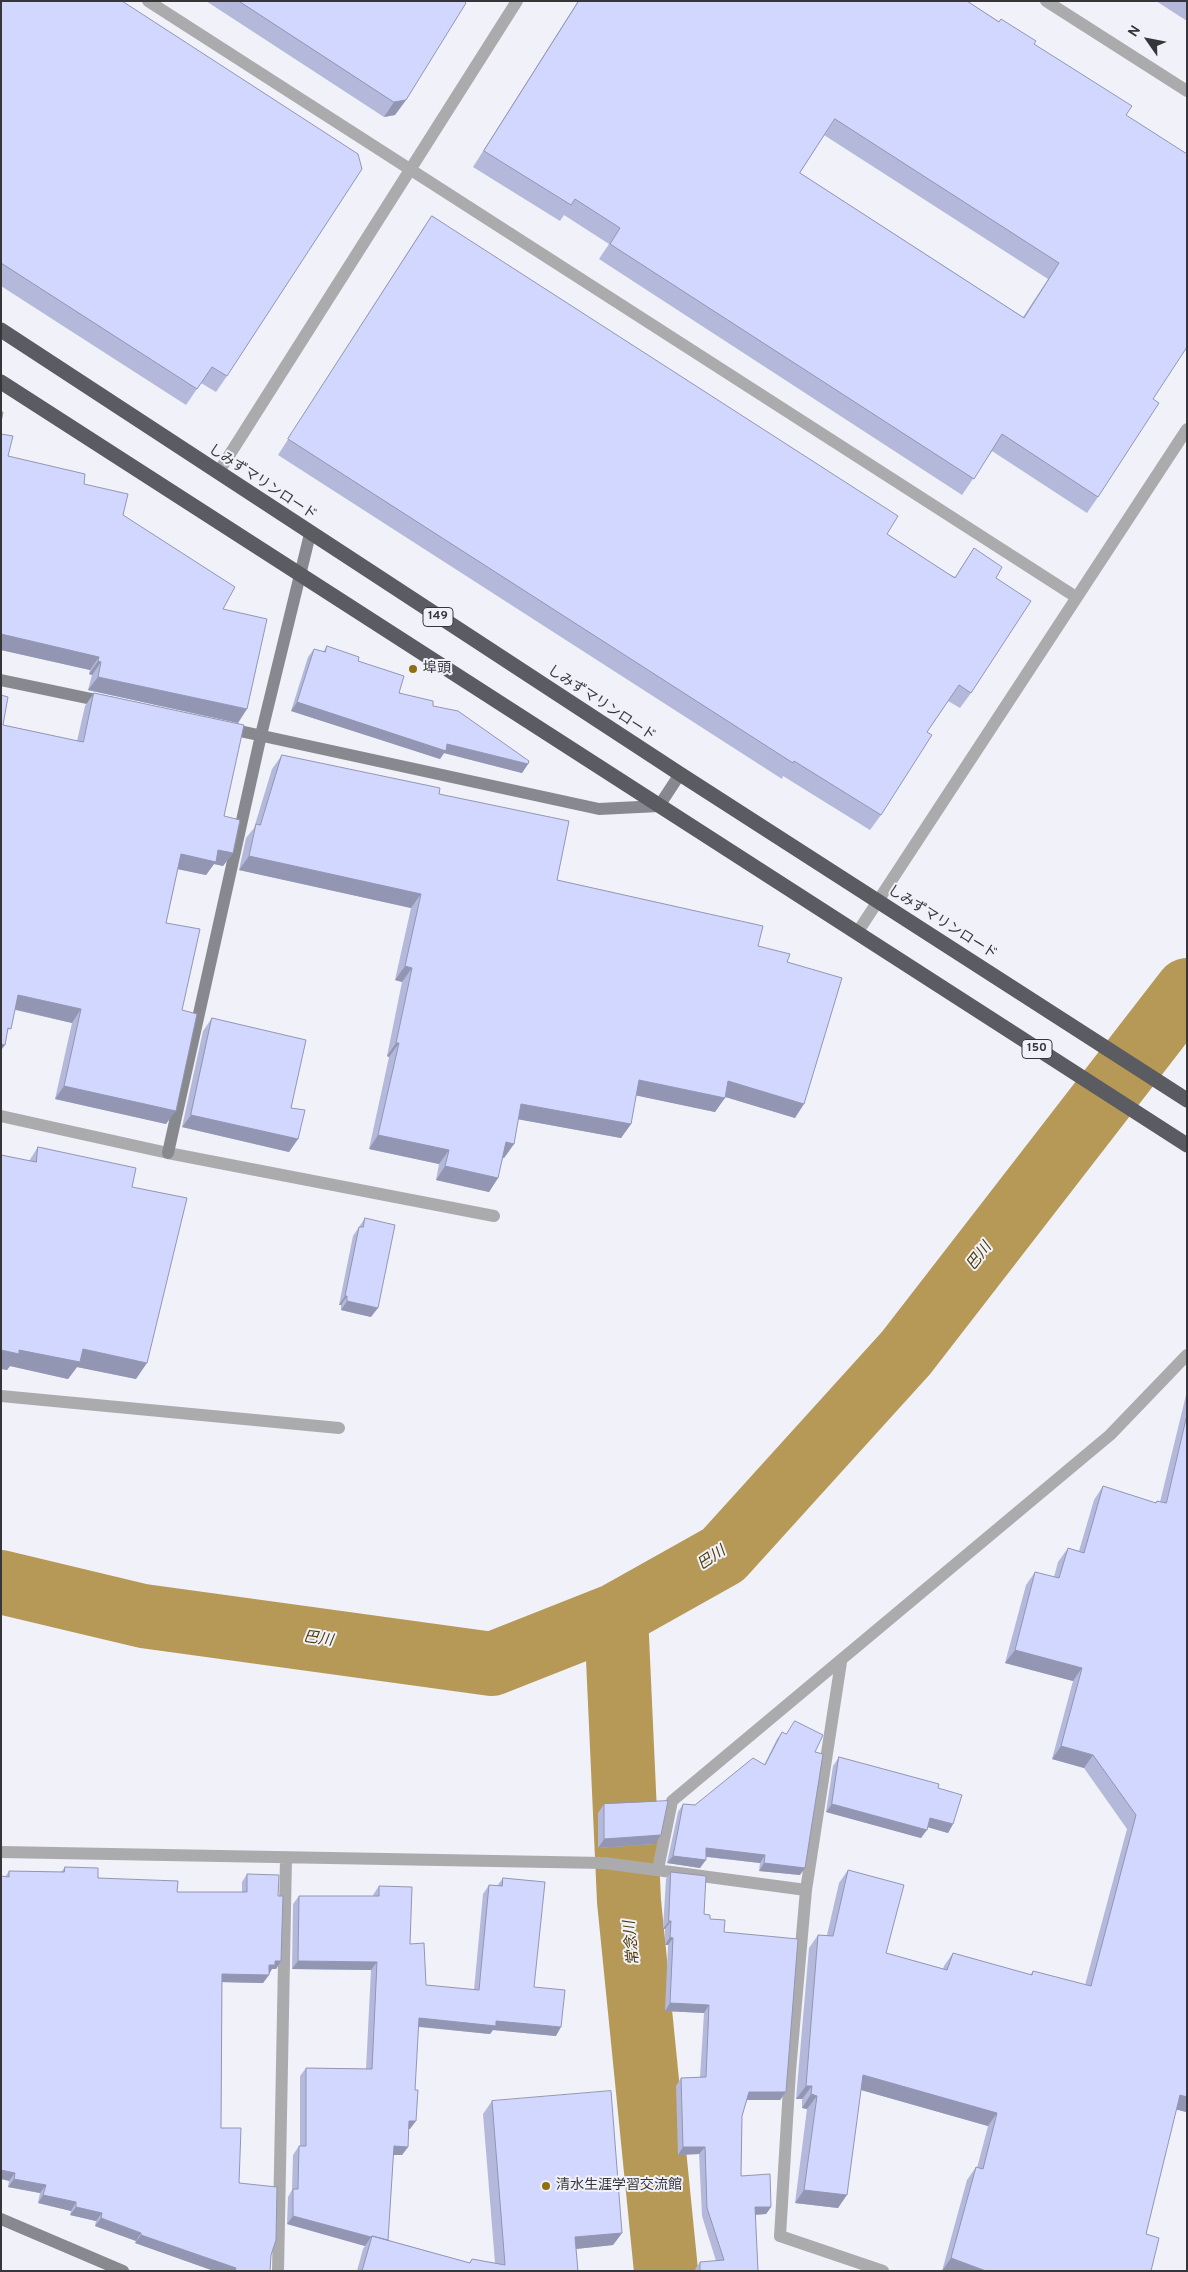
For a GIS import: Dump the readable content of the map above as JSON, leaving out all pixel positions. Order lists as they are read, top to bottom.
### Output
{
  "streets": {
    "highway": ["しみずマリンロード", "149", "150"]
  },
  "water": ["巴川", "常念川"],
  "places": ["埠頭", "清水生涯学習交流館"],
  "north": "top left"
}
